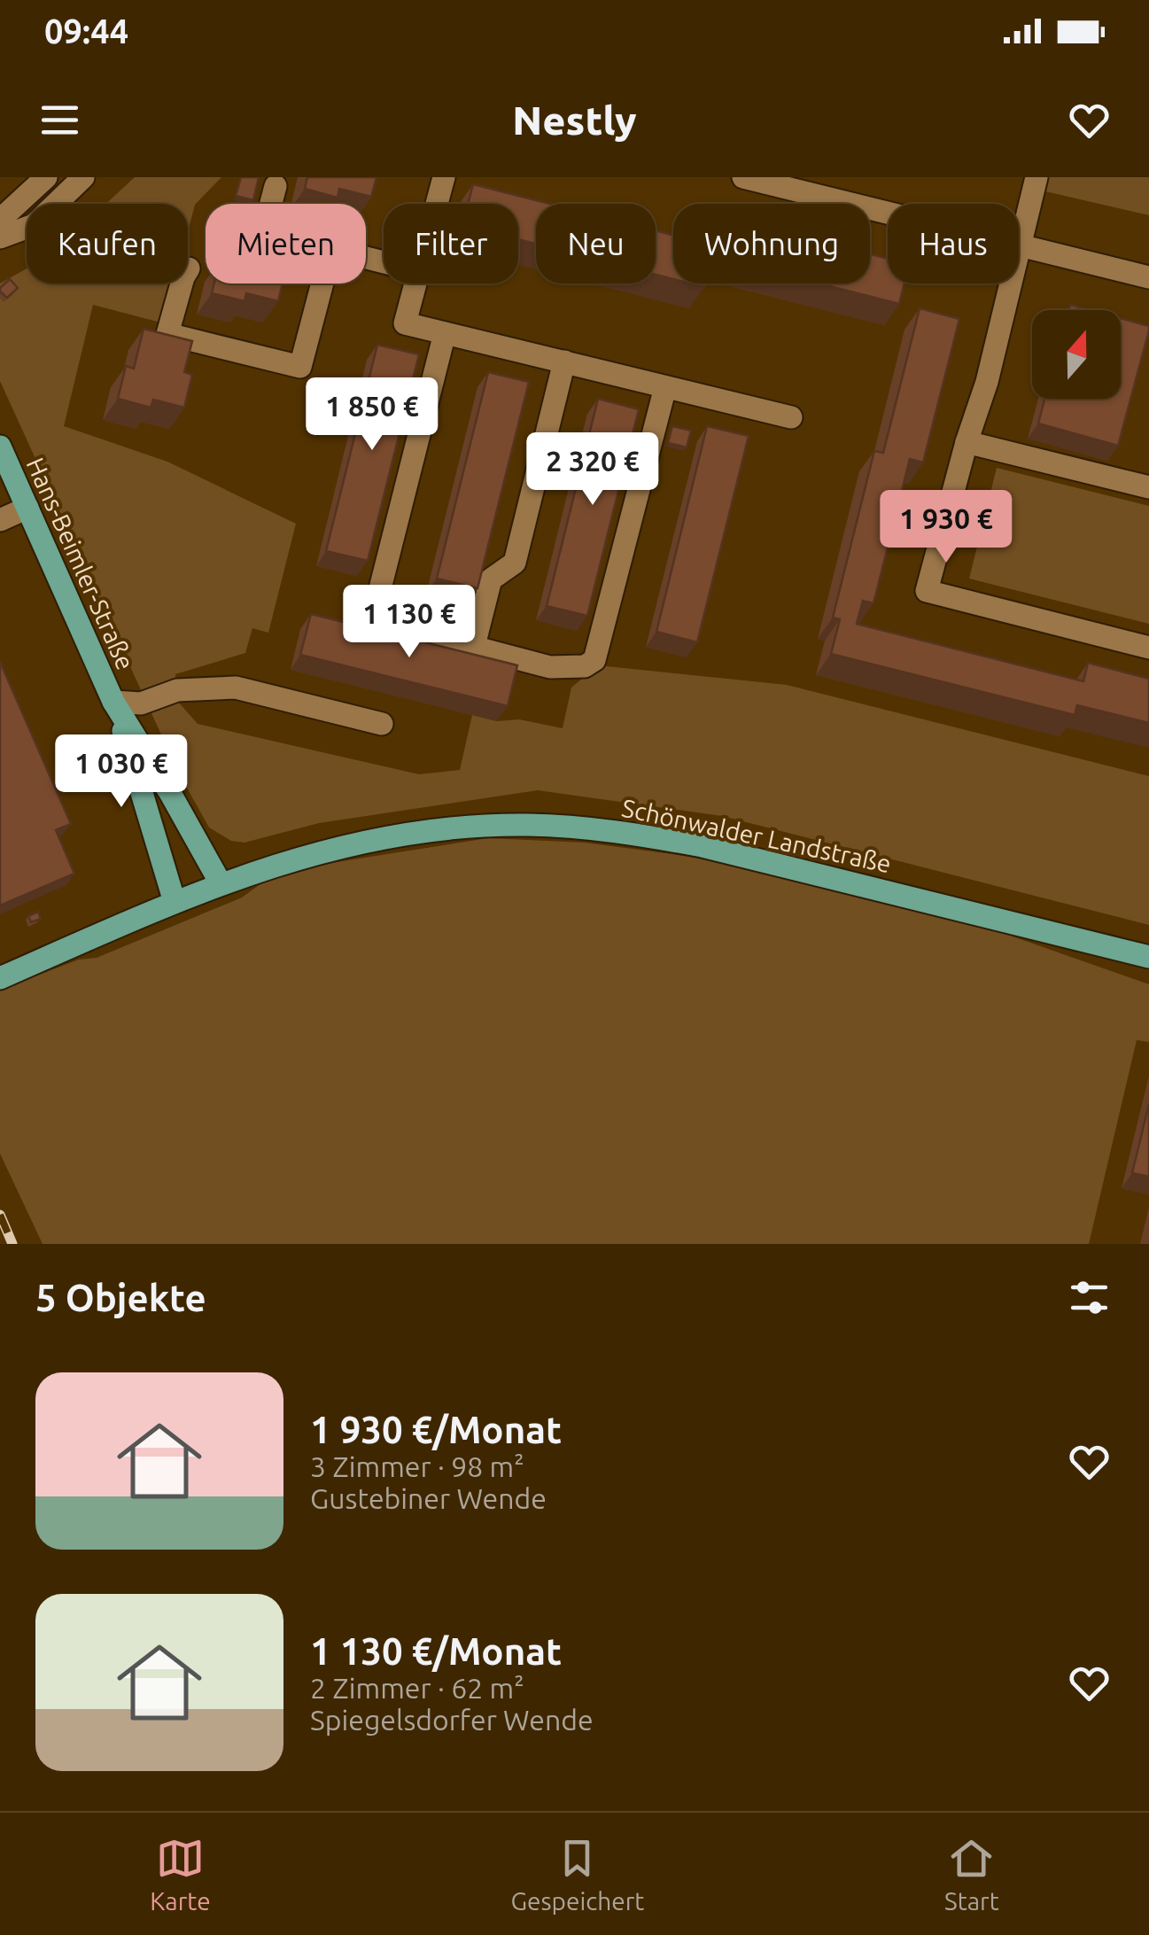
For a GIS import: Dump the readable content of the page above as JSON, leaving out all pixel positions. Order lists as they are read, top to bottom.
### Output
{
  "streets": {
    "main road": ["Hans-Beimler-Straße", "Schönwalder Landstraße"]
  },
  "crossings": [
    ["Hans-Beimler-Straße", "Schönwalder Landstraße"]
  ],
  "north": "top",
  "page": {
    "status": "09:44",
    "header": "Nestly",
    "chip": [
      "Kaufen",
      "Mieten",
      "Filter",
      "Neu",
      "Wohnung",
      "Haus"
    ],
    "price": [
      "1 850 €",
      "2 320 €",
      "1 930 €",
      "1 130 €",
      "1 030 €"
    ],
    "heading": "5 Objekte",
    "list": [
      {
        "name": "1 930 €/Monat",
        "note": "3 Zimmer · 98 m² · Gustebiner Wende"
      },
      {
        "name": "1 130 €/Monat",
        "note": "2 Zimmer · 62 m² · Spiegelsdorfer Wende"
      }
    ],
    "tabs": ["Karte", "Gespeichert", "Start"]
  }
}
